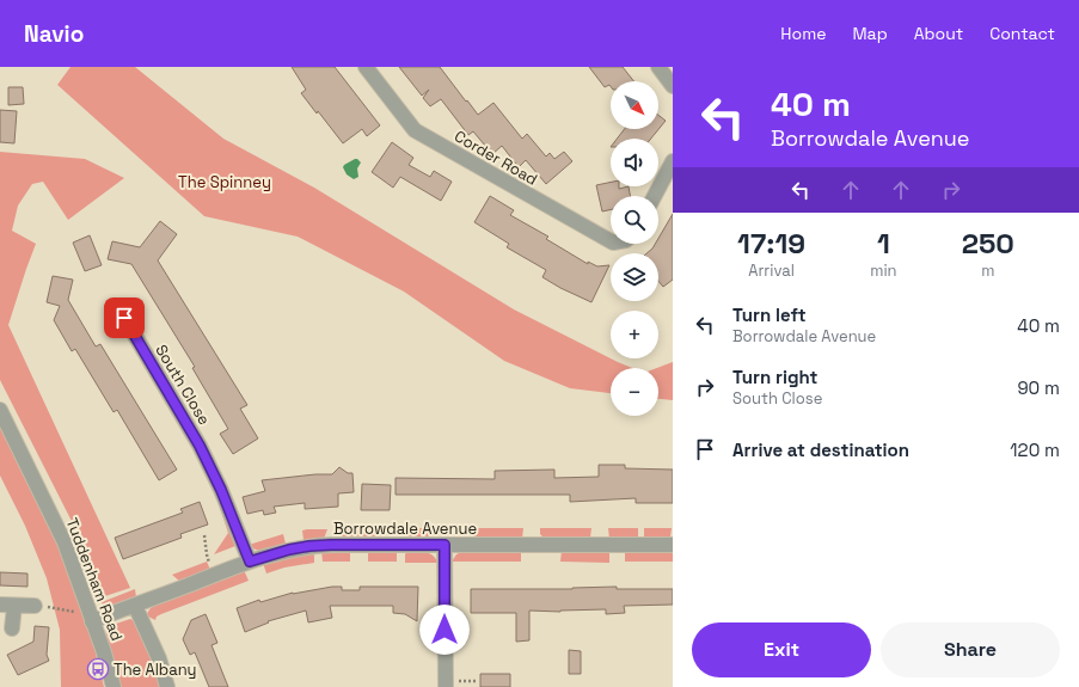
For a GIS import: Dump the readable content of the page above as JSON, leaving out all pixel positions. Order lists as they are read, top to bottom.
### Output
{
  "streets": {
    "street": [
      "Corder Road",
      "South Close",
      "Borrowdale Avenue",
      "Tuddenham Road"
    ]
  },
  "crossings": [
    ["South Close", "Borrowdale Avenue"],
    ["Borrowdale Avenue", "Tuddenham Road"]
  ],
  "parks": ["The Spinney"],
  "places": {
    "bus stop": ["The Albany"]
  },
  "north": "bottom right",
  "page": {
    "header": "Navio",
    "nav": [
      "Home",
      "Map",
      "About",
      "Contact"
    ],
    "turn": ["40 m", "Borrowdale Avenue"],
    "map_buttons": ["+", "−"],
    "eta": [
      "17:19",
      "Arrival",
      "1",
      "min",
      "250",
      "m"
    ],
    "list": [
      {
        "name": "Turn left",
        "note": "Borrowdale Avenue",
        "value": "40 m"
      },
      {
        "name": "Turn right",
        "note": "South Close",
        "value": "90 m"
      },
      {
        "name": "Arrive at destination",
        "value": "120 m"
      }
    ],
    "buttons": ["Exit", "Share"]
  }
}
